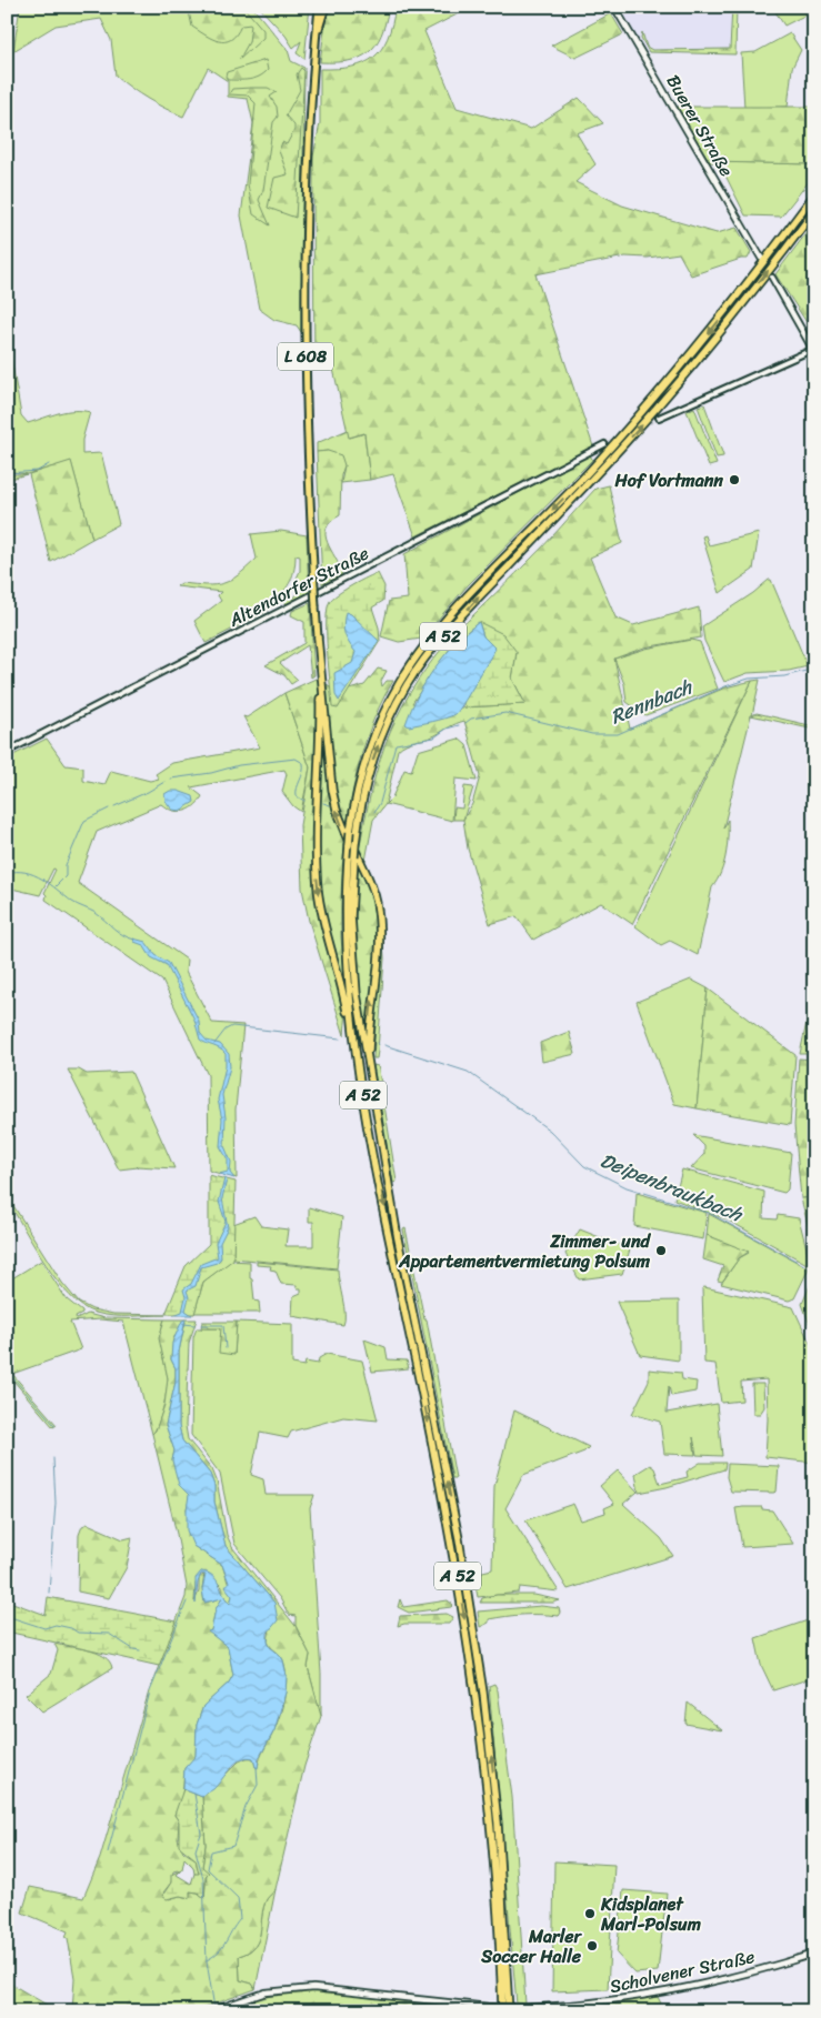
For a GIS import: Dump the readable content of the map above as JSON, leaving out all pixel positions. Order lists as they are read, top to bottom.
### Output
{
  "streets": {
    "highway": ["A 52"],
    "main road": ["Buerer Straße", "L 608", "Scholvener Straße"],
    "street": ["Altendorfer Straße"]
  },
  "water": ["Rennbach", "Deipenbraukbach"],
  "places": [
    "Hof Vortmann",
    "Zimmer- und Appartementvermietung Polsum",
    "Kidsplanet Marl-Polsum",
    "Marler Soccer Halle"
  ]
}
